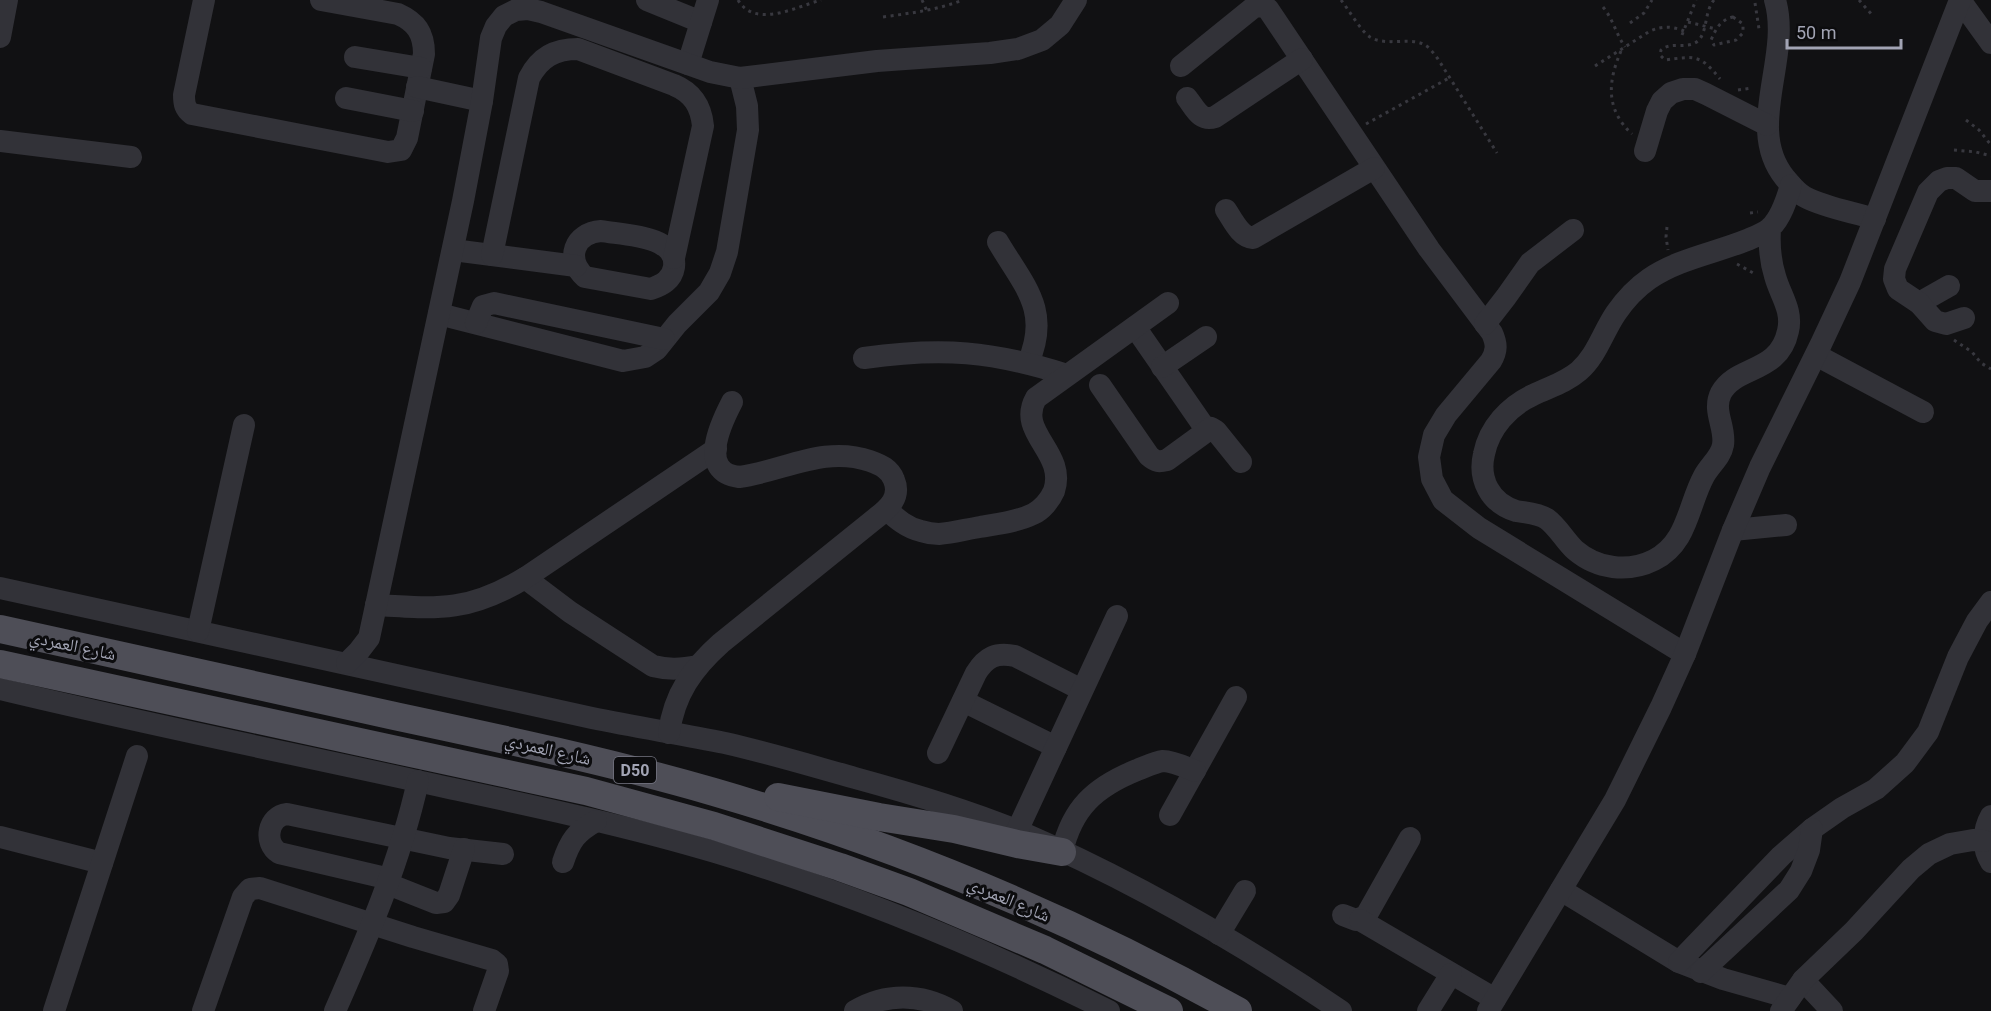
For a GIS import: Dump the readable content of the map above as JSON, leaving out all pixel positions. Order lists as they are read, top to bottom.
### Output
{
  "streets": {
    "main road": ["شارع العمردي", "D50"]
  },
  "scale_bar": "50 m"
}
